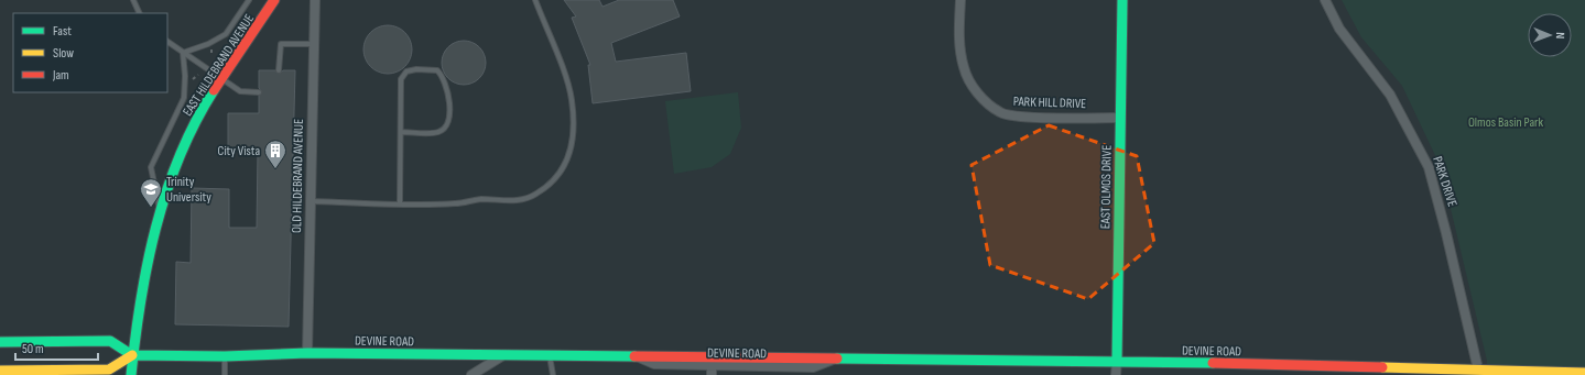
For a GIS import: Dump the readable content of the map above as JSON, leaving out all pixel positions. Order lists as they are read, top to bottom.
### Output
{
  "streets": {
    "street": [
      "EAST HILDEBRAND AVENUE",
      "PARK HILL DRIVE",
      "OLD HILDEBRAND AVENUE",
      "PARK DRIVE",
      "EAST OLMOS DRIVE",
      "DEVINE ROAD"
    ]
  },
  "crossings": [
    ["EAST HILDEBRAND AVENUE", "DEVINE ROAD"],
    ["PARK HILL DRIVE", "EAST OLMOS DRIVE"],
    ["OLD HILDEBRAND AVENUE", "DEVINE ROAD"],
    ["PARK DRIVE", "DEVINE ROAD"],
    ["EAST OLMOS DRIVE", "DEVINE ROAD"]
  ],
  "parks": ["Olmos Basin Park"],
  "places": {
    "building": ["City Vista"],
    "school or university": ["Trinity University"]
  },
  "legend": ["Fast", "Slow", "Jam"],
  "scale_bar": "50 m",
  "north": "right"
}
